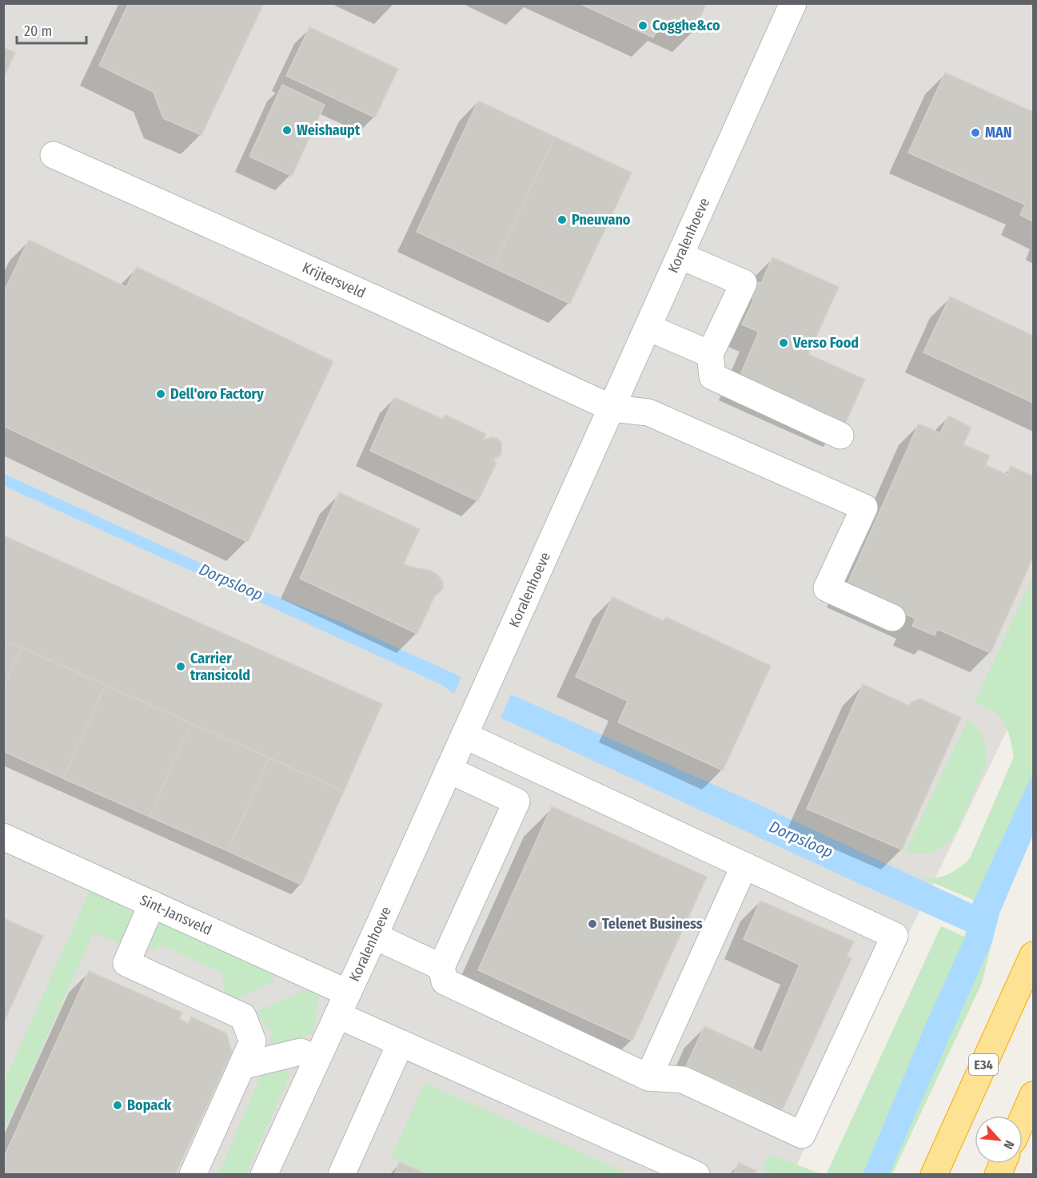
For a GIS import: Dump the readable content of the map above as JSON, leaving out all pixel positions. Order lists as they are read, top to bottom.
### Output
{
  "streets": {
    "highway": ["E34"],
    "street": ["Koralenhoeve", "Krijtersveld", "Sint-Jansveld"]
  },
  "crossings": [
    ["Koralenhoeve", "Krijtersveld"],
    ["Koralenhoeve", "Sint-Jansveld"]
  ],
  "water": ["Dorpsloop"],
  "places": [
    "Cogghe&co",
    "Weishaupt",
    "MAN",
    "Pneuvano",
    "Verso Food",
    "Dell'oro Factory",
    "Carrier transicold",
    "Telenet Business",
    "Bopack"
  ],
  "scale_bar": "20 m",
  "north": "bottom right"
}
